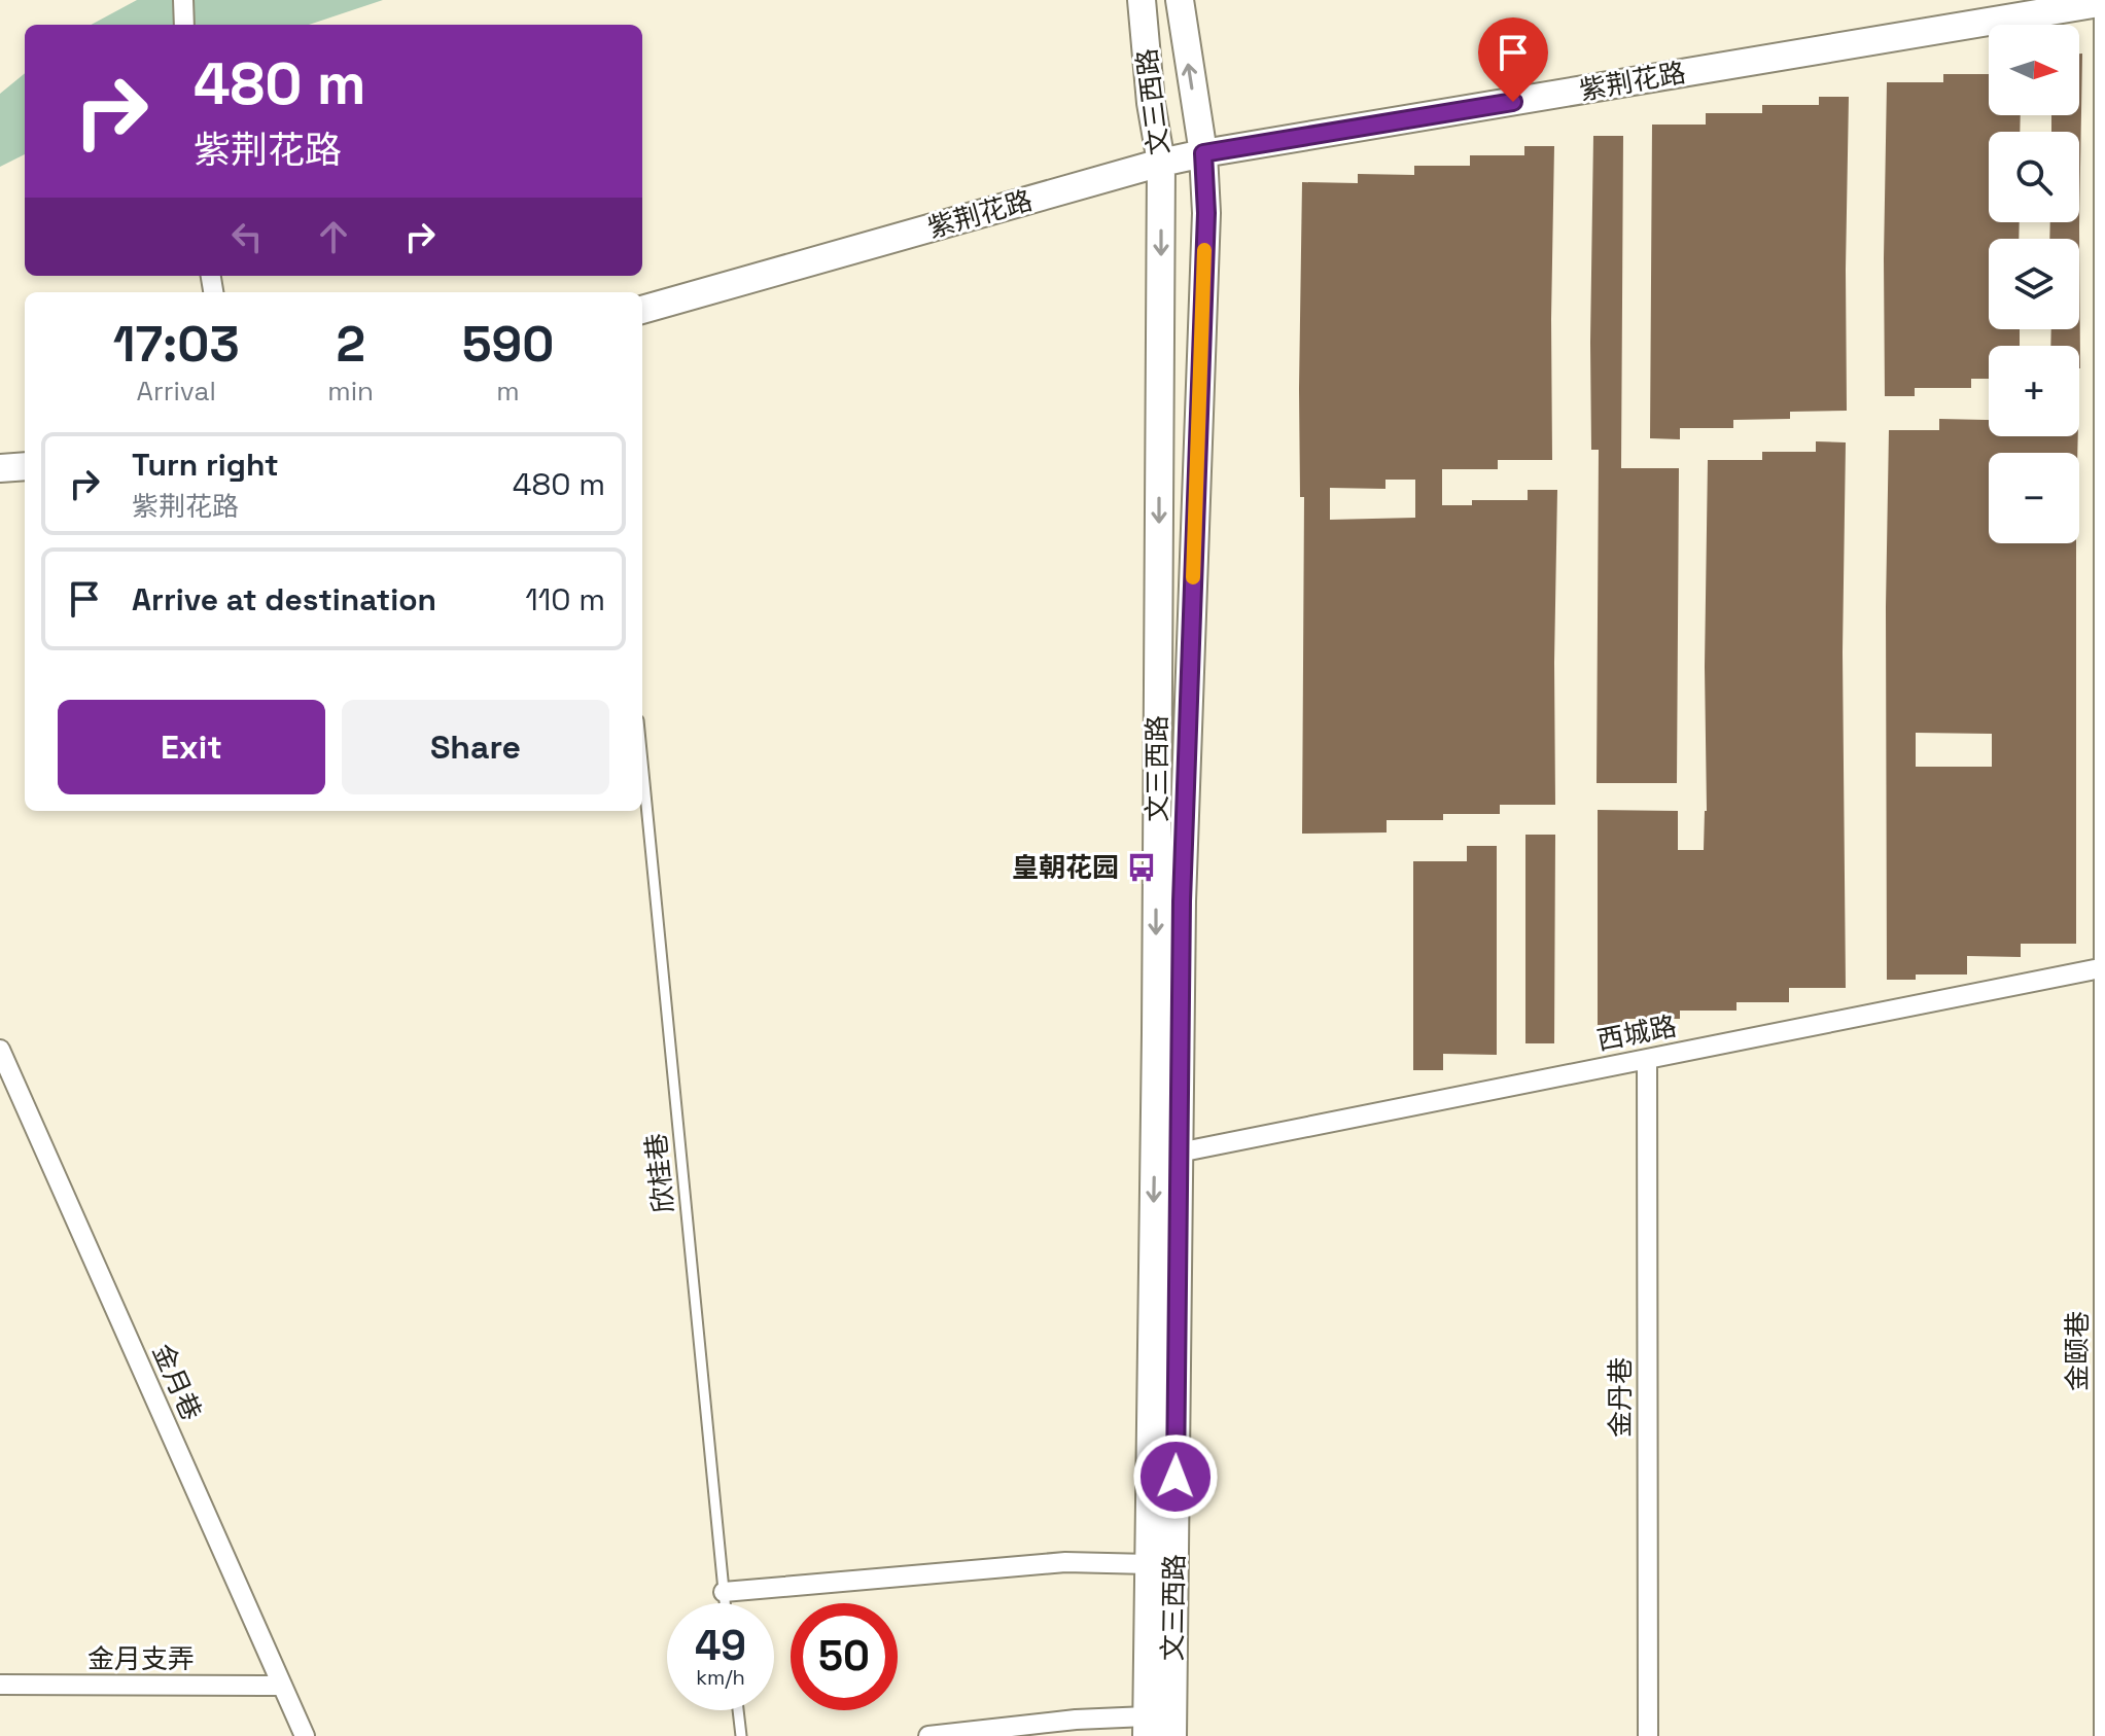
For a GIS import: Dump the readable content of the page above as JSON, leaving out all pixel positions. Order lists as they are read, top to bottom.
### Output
{
  "streets": {
    "main road": ["紫荆花路", "文三西路"],
    "street": [
      "西城路",
      "金颐巷",
      "金月巷",
      "金丹巷",
      "金月支弄"
    ],
    "lane": ["欣桂巷"]
  },
  "crossings": [
    ["紫荆花路", "文三西路"],
    ["紫荆花路", "金颐巷"],
    ["文三西路", "西城路"],
    ["西城路", "金颐巷"],
    ["西城路", "金丹巷"],
    ["金月巷", "金月支弄"]
  ],
  "places": {
    "bus stop": ["皇朝花园"]
  },
  "north": "right",
  "page": {
    "map_buttons": ["+", "−"],
    "turn": ["480 m", "紫荆花路"],
    "eta": [
      "17:03",
      "Arrival",
      "2",
      "min",
      "590",
      "m"
    ],
    "list": [
      {
        "name": "Turn right",
        "note": "紫荆花路",
        "value": "480 m"
      },
      {
        "name": "Arrive at destination",
        "value": "110 m"
      }
    ],
    "buttons": ["Exit", "Share"],
    "speed": "49 km/h",
    "limit": "50"
  }
}
